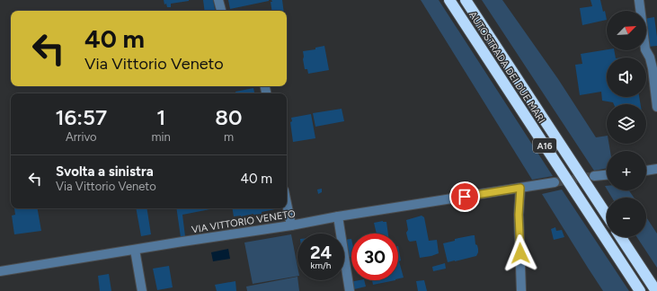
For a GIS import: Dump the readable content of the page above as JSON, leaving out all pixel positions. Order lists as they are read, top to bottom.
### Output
{
  "streets": {
    "highway": ["AUTOSTRADA DEI DUE MARI", "A16"],
    "street": ["VIA VITTORIO VENETO"]
  },
  "north": "top right",
  "page": {
    "map_buttons": ["+", "−"],
    "turn": ["40 m", "Via Vittorio Veneto"],
    "eta": [
      "16:57",
      "Arrivo",
      "1",
      "min",
      "80",
      "m"
    ],
    "list": [
      {
        "name": "Svolta a sinistra",
        "note": "Via Vittorio Veneto",
        "value": "40 m"
      }
    ],
    "speed": "24 km/h",
    "limit": "30"
  }
}
